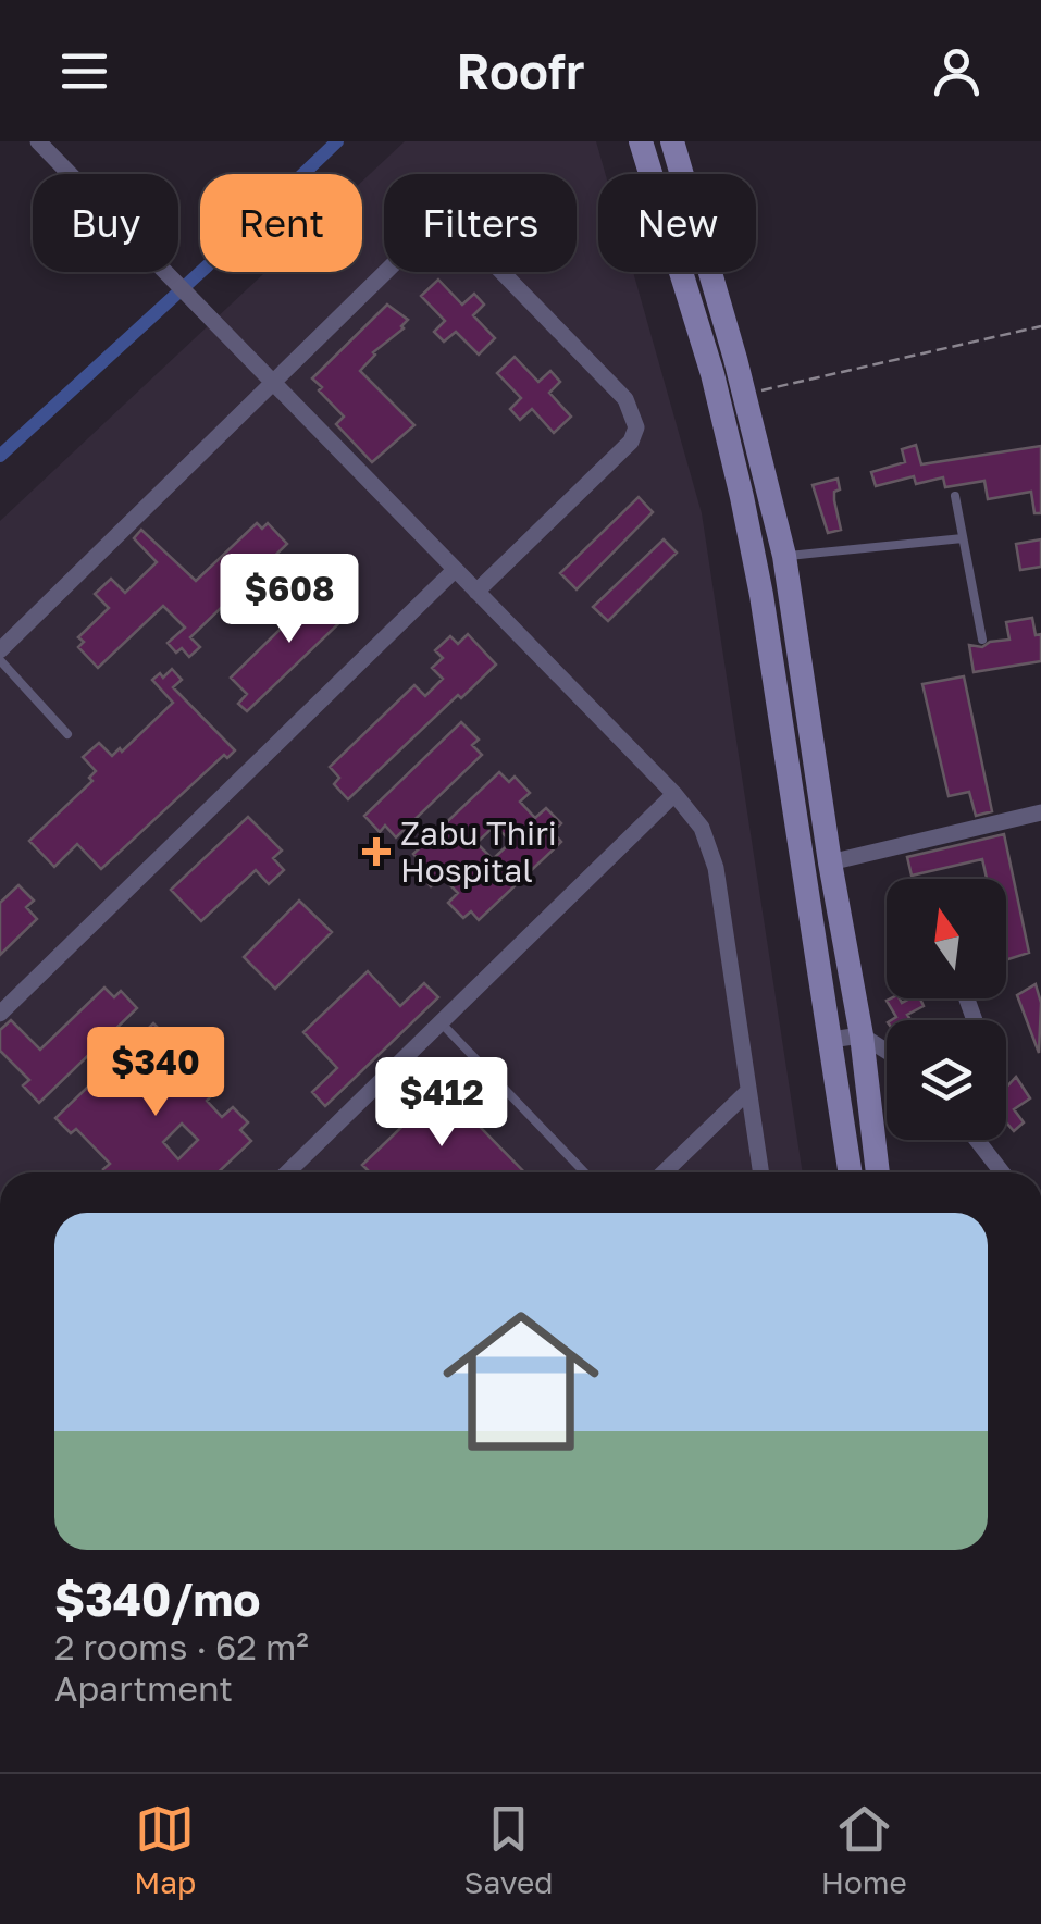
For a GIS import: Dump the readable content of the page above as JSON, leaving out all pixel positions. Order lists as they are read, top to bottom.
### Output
{
  "places": {
    "health": ["Zabu Thiri Hospital"]
  },
  "north": "top",
  "page": {
    "header": "Roofr",
    "chip": [
      "Buy",
      "Rent",
      "Filters",
      "New"
    ],
    "price": ["$608", "$340", "$412"],
    "list": [
      {
        "name": "$340/mo",
        "note": "2 rooms · 62 m² · Apartment"
      }
    ],
    "tabs": ["Map", "Saved", "Home"]
  }
}
